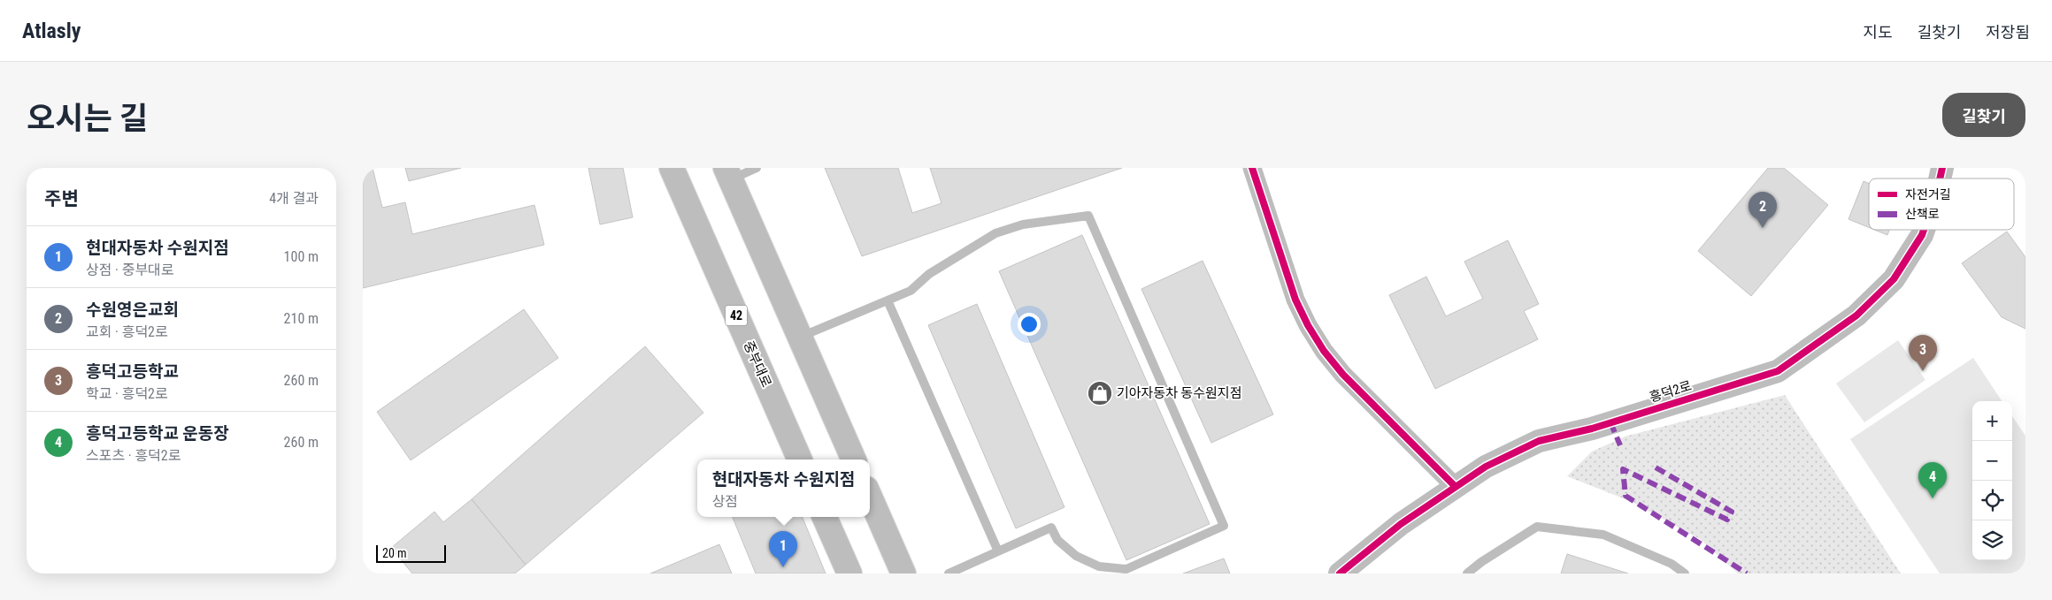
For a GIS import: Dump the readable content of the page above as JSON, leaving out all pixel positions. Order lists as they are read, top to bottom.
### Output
{
  "streets": {
    "main road": ["42", "중부대로"],
    "street": ["흥덕2로"]
  },
  "places": {
    "shop": ["기아자동차 동수원지점"]
  },
  "legend": ["자전거길", "산책로"],
  "scale_bar": "20 m",
  "page": {
    "header": "Atlasly",
    "nav": ["지도", "길찾기", "저장됨"],
    "title": "오시는 길",
    "buttons": "길찾기",
    "heading": ["주변", "4개 결과"],
    "pins": [
      "2",
      "3",
      "4",
      "1"
    ],
    "list": [
      {
        "mark": "1",
        "name": "현대자동차 수원지점",
        "note": "상점 · 중부대로",
        "value": "100 m"
      },
      {
        "mark": "2",
        "name": "수원영은교회",
        "note": "교회 · 흥덕2로",
        "value": "210 m"
      },
      {
        "mark": "3",
        "name": "흥덕고등학교",
        "note": "학교 · 흥덕2로",
        "value": "260 m"
      },
      {
        "mark": "4",
        "name": "흥덕고등학교 운동장",
        "note": "스포츠 · 흥덕2로",
        "value": "260 m"
      }
    ],
    "map_buttons": ["+", "−"],
    "popup": ["현대자동차 수원지점", "상점"],
    "scale": "20 m"
  }
}
